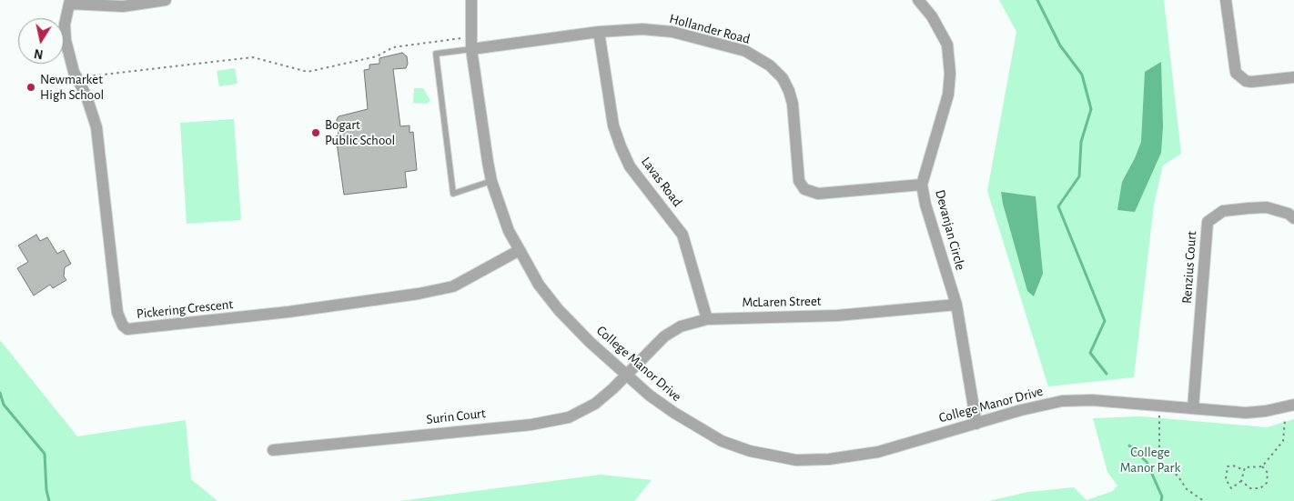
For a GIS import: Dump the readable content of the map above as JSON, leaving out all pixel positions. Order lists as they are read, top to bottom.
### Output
{
  "streets": {
    "street": [
      "Hollander Road",
      "Lavas Road",
      "Devanjan Circle",
      "Renzius Court",
      "McLaren Street",
      "Pickering Crescent",
      "College Manor Drive",
      "Surin Court"
    ]
  },
  "crossings": [
    ["Hollander Road", "Lavas Road"],
    ["Hollander Road", "Devanjan Circle"],
    ["Hollander Road", "College Manor Drive"],
    ["Lavas Road", "McLaren Street"],
    ["Devanjan Circle", "McLaren Street"],
    ["Devanjan Circle", "College Manor Drive"],
    ["Renzius Court", "College Manor Drive"],
    ["McLaren Street", "College Manor Drive"],
    ["McLaren Street", "Surin Court"],
    ["Pickering Crescent", "College Manor Drive"],
    ["College Manor Drive", "Surin Court"]
  ],
  "parks": ["College Manor Park"],
  "places": ["Newmarket High School", "Bogart Public School"],
  "north": "bottom"
}
